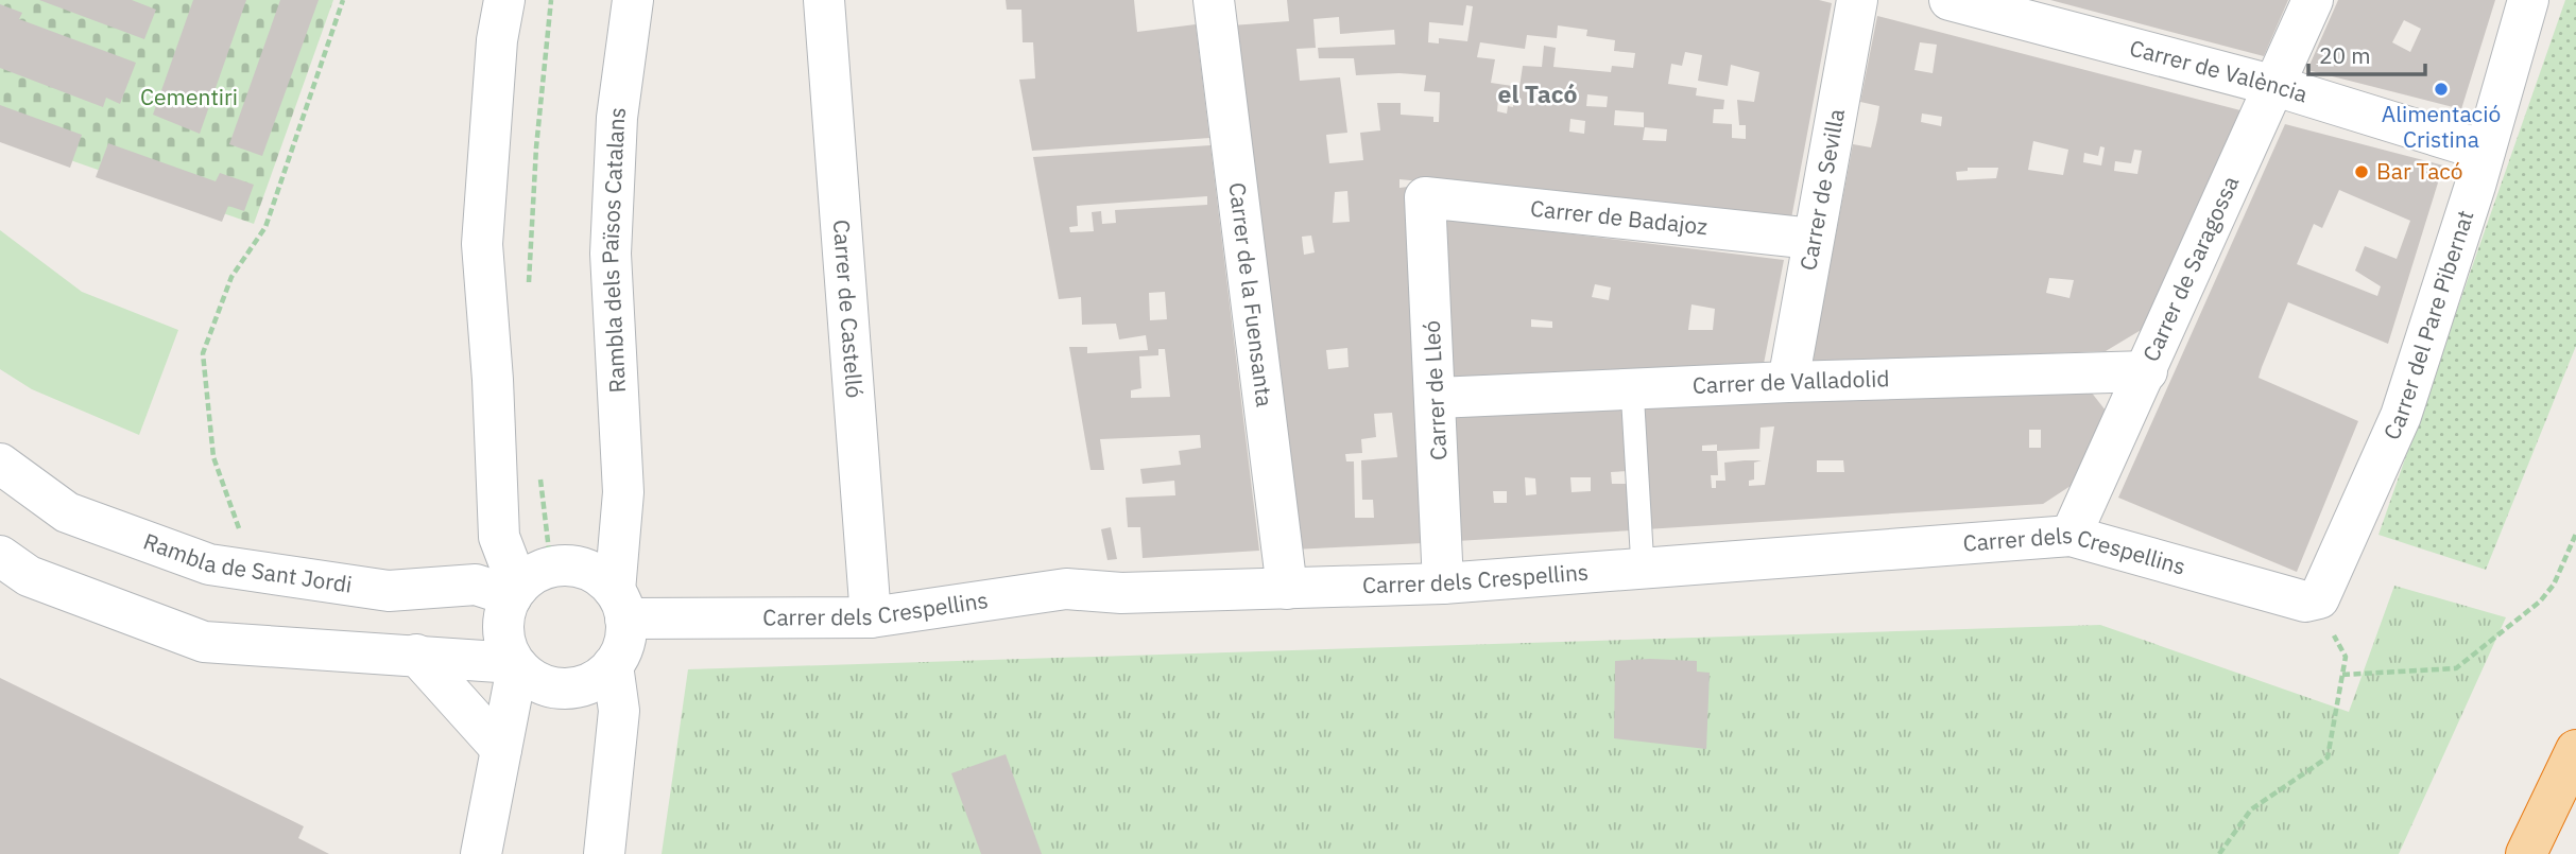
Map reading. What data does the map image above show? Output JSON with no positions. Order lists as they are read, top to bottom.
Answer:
{
  "streets": {
    "street": [
      "Carrer de València",
      "Carrer de Sevilla",
      "Carrer de Badajoz",
      "Rambla dels Països Catalans",
      "Carrer de Saragossa",
      "Carrer de la Fuensanta",
      "Carrer de Castelló",
      "Carrer del Pare Pibernat",
      "Carrer de Valladolid",
      "Carrer de Lleó",
      "Carrer dels Crespellins",
      "Rambla de Sant Jordi"
    ]
  },
  "crossings": [
    ["Carrer de València", "Carrer de Saragossa"],
    ["Carrer de València", "Carrer del Pare Pibernat"],
    ["Carrer de Sevilla", "Carrer de Badajoz"],
    ["Carrer de Sevilla", "Carrer de Valladolid"],
    ["Carrer de Badajoz", "Carrer de Lleó"],
    ["Rambla dels Països Catalans", "Carrer dels Crespellins"],
    ["Rambla dels Països Catalans", "Rambla de Sant Jordi"],
    ["Carrer de Saragossa", "Carrer de Valladolid"],
    ["Carrer de Saragossa", "Carrer dels Crespellins"],
    ["Carrer de la Fuensanta", "Carrer dels Crespellins"],
    ["Carrer de Castelló", "Carrer dels Crespellins"],
    ["Carrer del Pare Pibernat", "Carrer dels Crespellins"],
    ["Carrer de Valladolid", "Carrer de Lleó"],
    ["Carrer de Lleó", "Carrer dels Crespellins"],
    ["Carrer dels Crespellins", "Rambla de Sant Jordi"]
  ],
  "districts": ["el Tacó"],
  "parks": ["Cementiri"],
  "places": ["Alimentació Cristina", "Bar Tacó"],
  "scale_bar": "20 m"
}
